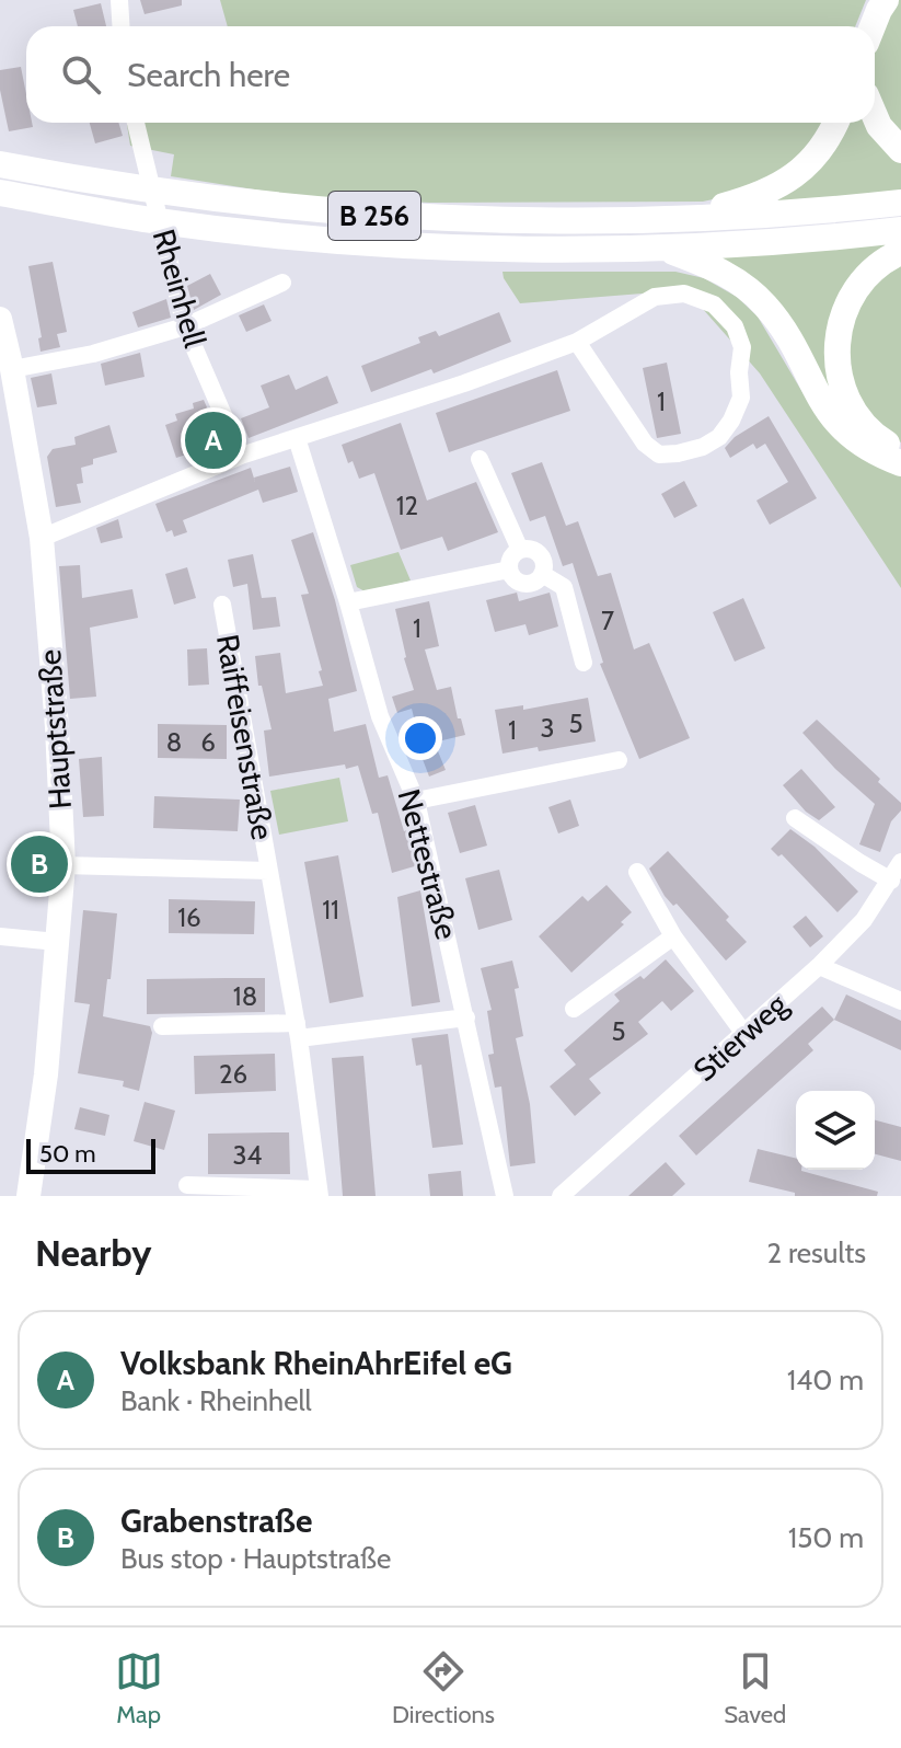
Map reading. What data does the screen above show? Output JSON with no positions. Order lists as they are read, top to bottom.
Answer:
{
  "streets": {
    "highway": ["B 256"],
    "main road": ["Hauptstraße"],
    "street": [
      "Rheinhell",
      "Raiffeisenstraße",
      "Nettestraße",
      "Stierweg"
    ]
  },
  "crossings": [
    ["Hauptstraße", "Raiffeisenstraße"]
  ],
  "house_numbers": [
    "1",
    "12",
    "7",
    "1",
    "5",
    "3",
    "1",
    "8",
    "6",
    "11",
    "16",
    "18",
    "5",
    "26",
    "34"
  ],
  "scale_bar": "50 m",
  "page": {
    "search": "Search here",
    "pins": ["A", "B"],
    "scale": "50 m",
    "heading": ["Nearby", "2 results"],
    "list": [
      {
        "mark": "A",
        "name": "Volksbank RheinAhrEifel eG",
        "note": "Bank · Rheinhell",
        "value": "140 m"
      },
      {
        "mark": "B",
        "name": "Grabenstraße",
        "note": "Bus stop · Hauptstraße",
        "value": "150 m"
      }
    ],
    "nav": ["Map", "Directions", "Saved"]
  }
}
